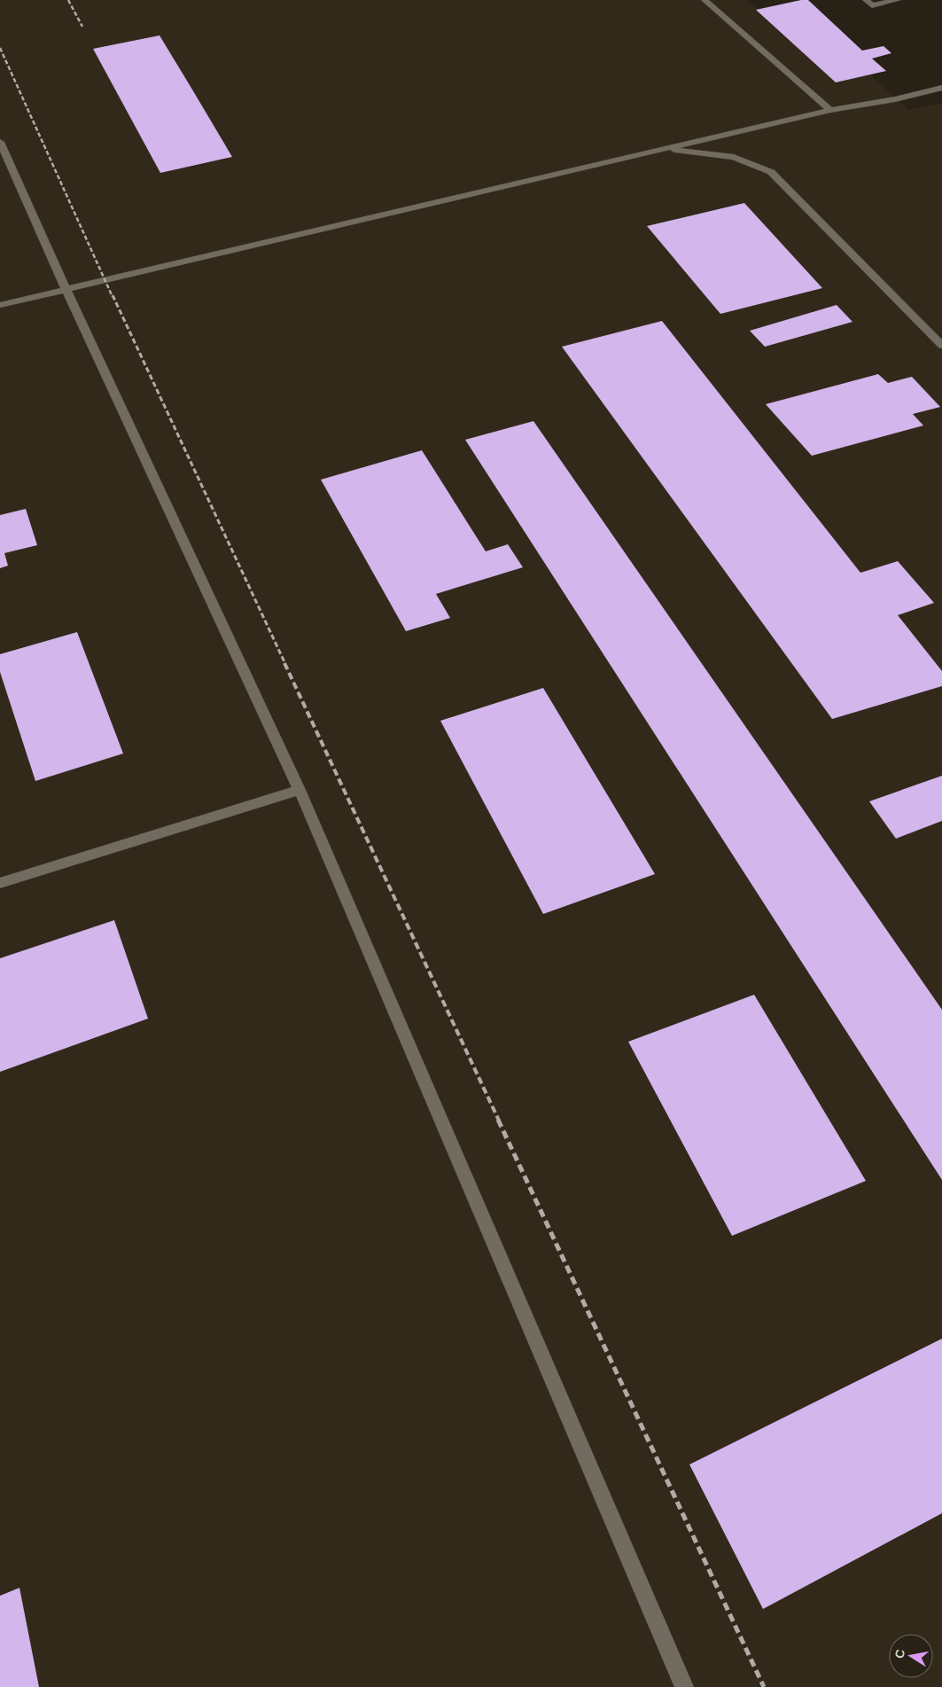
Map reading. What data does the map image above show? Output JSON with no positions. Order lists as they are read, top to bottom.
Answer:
{
  "north": "left"
}
